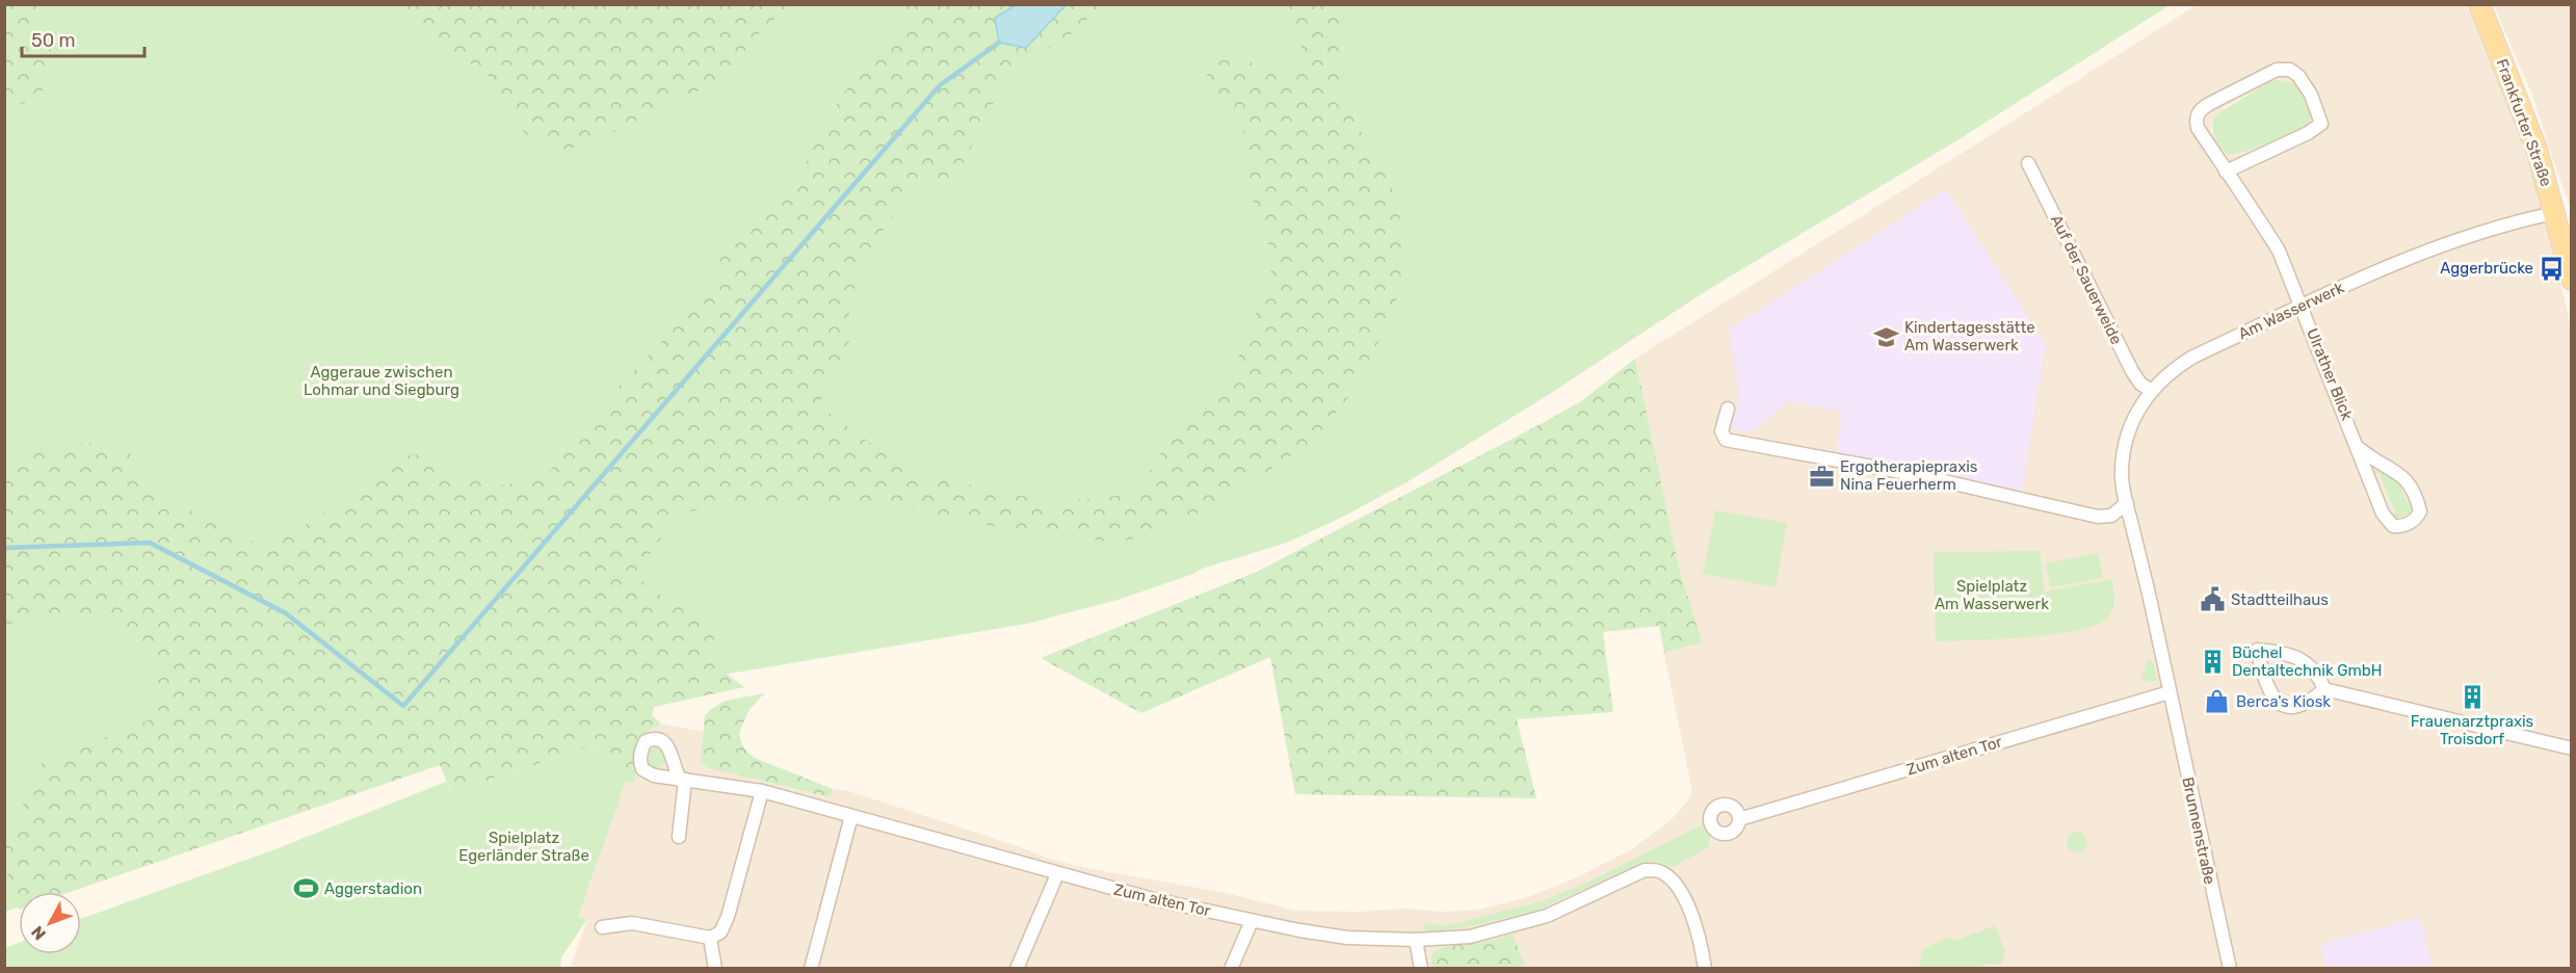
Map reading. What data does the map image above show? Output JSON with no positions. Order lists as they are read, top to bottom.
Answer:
{
  "streets": {
    "main road": ["Frankfurter Straße"],
    "street": [
      "Auf der Sauerweide",
      "Am Wasserwerk",
      "Ulrather Blick",
      "Zum alten Tor",
      "Brunnenstraße"
    ]
  },
  "crossings": [
    ["Frankfurter Straße", "Am Wasserwerk"],
    ["Auf der Sauerweide", "Am Wasserwerk"],
    ["Am Wasserwerk", "Ulrather Blick"],
    ["Am Wasserwerk", "Zum alten Tor"],
    ["Am Wasserwerk", "Brunnenstraße"],
    ["Zum alten Tor", "Brunnenstraße"]
  ],
  "parks": ["Aggeraue zwischen Lohmar und Siegburg", "Spielplatz Am Wasserwerk", "Spielplatz Egerländer Straße"],
  "places": {
    "bus stop": ["Aggerbrücke"],
    "school or university": ["Kindertagesstätte Am Wasserwerk"],
    "office": ["Ergotherapiepraxis Nina Feuerherm"],
    "public building": ["Stadtteilhaus"],
    "building": ["Büchel Dentaltechnik GmbH", "Frauenarztpraxis Troisdorf"],
    "shop": ["Berca's Kiosk"],
    "sports": ["Aggerstadion"]
  },
  "scale_bar": "50 m",
  "north": "bottom left"
}
